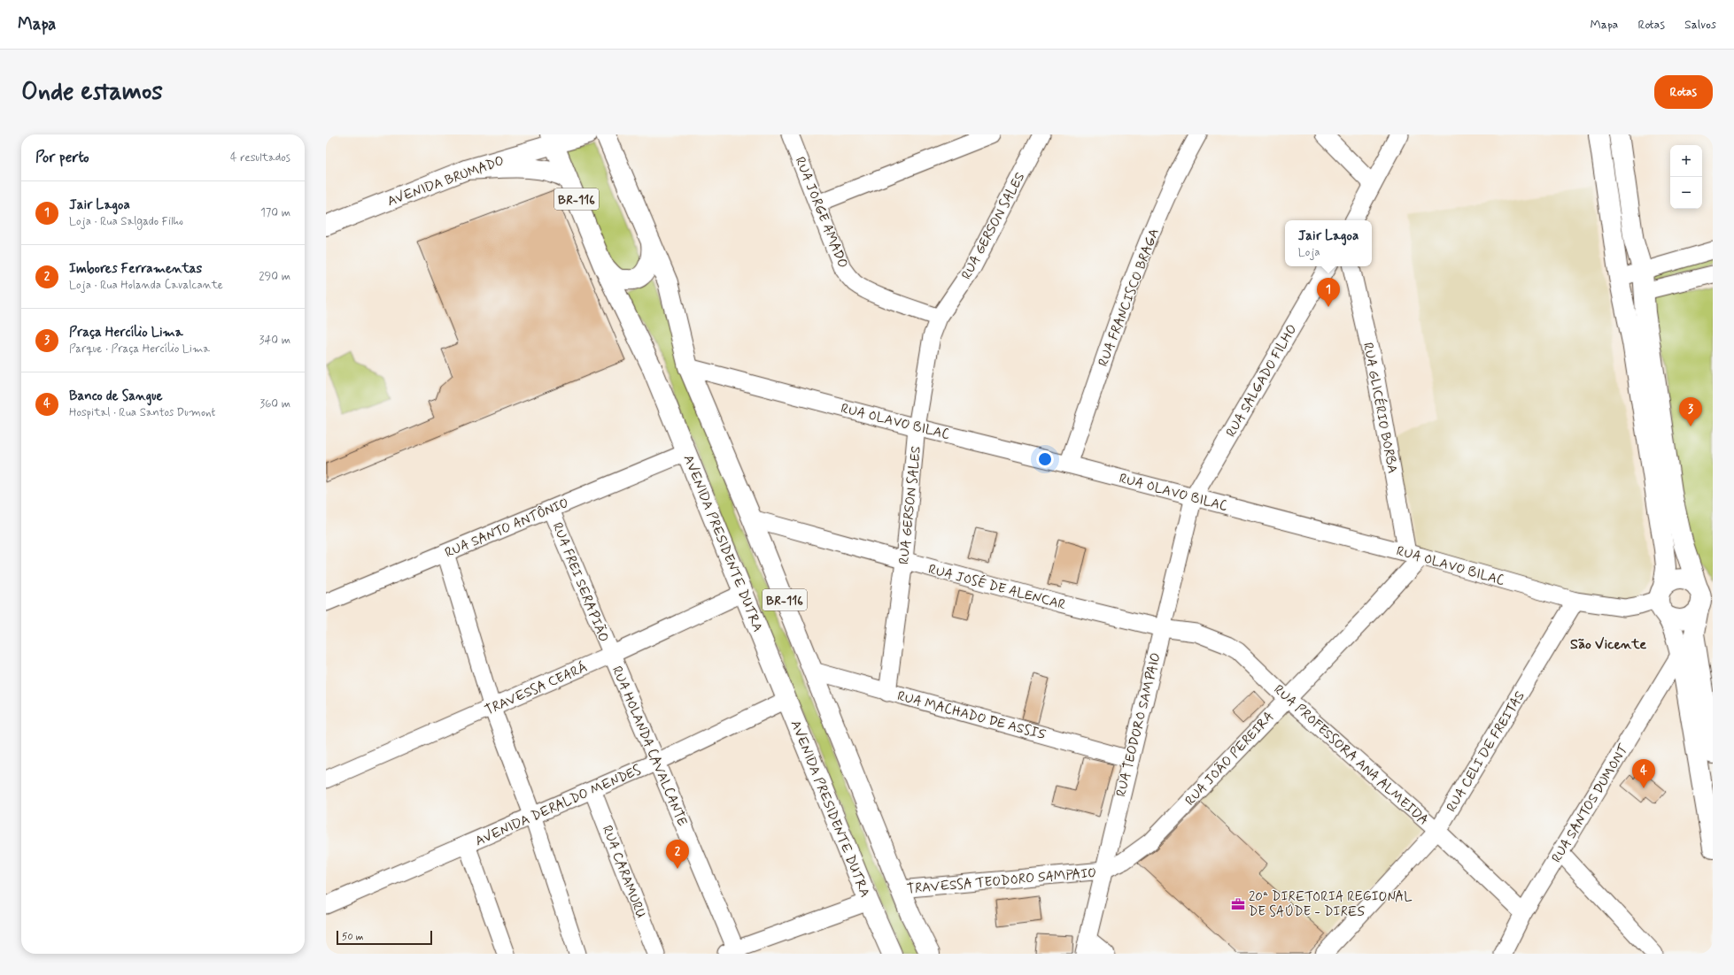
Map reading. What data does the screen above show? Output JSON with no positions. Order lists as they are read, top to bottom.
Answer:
{
  "streets": {
    "main road": ["AVENIDA BRUMADO", "BR-116", "AVENIDA PRESIDENTE DUTRA"],
    "street": [
      "RUA JORGE AMADO",
      "RUA GERSON SALES",
      "RUA FRANCISCO BRAGA",
      "RUA SALGADO FILHO",
      "RUA GLICÉRIO BORBA",
      "RUA OLAVO BILAC",
      "RUA SANTO ANTÔNIO",
      "RUA FREI SERAPIÃO",
      "RUA JOSÉ DE ALENCAR",
      "TRAVESSA CEARÁ",
      "RUA MACHADO DE ASSIS",
      "RUA TEODORO SAMPAIO",
      "RUA HOLANDA CAVALCANTE",
      "RUA CELI DE FREITAS",
      "RUA PROFESSORA ANA ALMEIDA",
      "RUA JOÃO PEREIRA",
      "RUA SANTOS DUMONT",
      "AVENIDA DERALDO MENDES",
      "RUA CARAMURU",
      "TRAVESSA TEODORO SAMPAIO"
    ]
  },
  "crossings": [
    ["AVENIDA BRUMADO", "AVENIDA PRESIDENTE DUTRA"],
    ["BR-116", "RUA OLAVO BILAC"],
    ["BR-116", "RUA JOSÉ DE ALENCAR"],
    ["BR-116", "RUA MACHADO DE ASSIS"],
    ["BR-116", "TRAVESSA TEODORO SAMPAIO"],
    ["RUA JORGE AMADO", "RUA GERSON SALES"],
    ["RUA GERSON SALES", "RUA OLAVO BILAC"],
    ["RUA GERSON SALES", "RUA JOSÉ DE ALENCAR"],
    ["RUA GERSON SALES", "RUA MACHADO DE ASSIS"],
    ["RUA FRANCISCO BRAGA", "RUA OLAVO BILAC"],
    ["RUA SALGADO FILHO", "RUA OLAVO BILAC"],
    ["RUA SALGADO FILHO", "RUA TEODORO SAMPAIO"],
    ["RUA GLICÉRIO BORBA", "RUA OLAVO BILAC"],
    ["RUA GLICÉRIO BORBA", "RUA JOÃO PEREIRA"],
    ["RUA OLAVO BILAC", "RUA TEODORO SAMPAIO"],
    ["RUA OLAVO BILAC", "RUA CELI DE FREITAS"],
    ["RUA OLAVO BILAC", "RUA JOÃO PEREIRA"],
    ["RUA SANTO ANTÔNIO", "AVENIDA PRESIDENTE DUTRA"],
    ["RUA SANTO ANTÔNIO", "RUA FREI SERAPIÃO"],
    ["AVENIDA PRESIDENTE DUTRA", "TRAVESSA CEARÁ"],
    ["AVENIDA PRESIDENTE DUTRA", "AVENIDA DERALDO MENDES"],
    ["RUA FREI SERAPIÃO", "TRAVESSA CEARÁ"],
    ["RUA FREI SERAPIÃO", "RUA HOLANDA CAVALCANTE"],
    ["RUA JOSÉ DE ALENCAR", "RUA TEODORO SAMPAIO"],
    ["RUA JOSÉ DE ALENCAR", "RUA PROFESSORA ANA ALMEIDA"],
    ["TRAVESSA CEARÁ", "RUA HOLANDA CAVALCANTE"],
    ["RUA MACHADO DE ASSIS", "RUA TEODORO SAMPAIO"],
    ["RUA TEODORO SAMPAIO", "RUA PROFESSORA ANA ALMEIDA"],
    ["RUA TEODORO SAMPAIO", "RUA JOÃO PEREIRA"],
    ["RUA TEODORO SAMPAIO", "TRAVESSA TEODORO SAMPAIO"],
    ["RUA HOLANDA CAVALCANTE", "AVENIDA DERALDO MENDES"],
    ["RUA CELI DE FREITAS", "RUA PROFESSORA ANA ALMEIDA"],
    ["RUA PROFESSORA ANA ALMEIDA", "RUA JOÃO PEREIRA"],
    ["RUA PROFESSORA ANA ALMEIDA", "RUA SANTOS DUMONT"],
    ["RUA JOÃO PEREIRA", "TRAVESSA TEODORO SAMPAIO"],
    ["AVENIDA DERALDO MENDES", "RUA CARAMURU"]
  ],
  "districts": ["São Vicente"],
  "places": {
    "office": ["20ª DIRETORIA REGIONAL DE SAÚDE - DIRES"]
  },
  "scale_bar": "50 m",
  "page": {
    "header": "Mapa",
    "nav": ["Mapa", "Rotas", "Salvos"],
    "buttons": "Rotas",
    "title": "Onde estamos",
    "heading": ["Por perto", "4 resultados"],
    "map_buttons": ["+", "−"],
    "list": [
      {
        "mark": "1",
        "name": "Jair Lagoa",
        "note": "Loja · Rua Salgado Filho",
        "value": "170 m"
      },
      {
        "mark": "2",
        "name": "Imbores Ferramentas",
        "note": "Loja · Rua Holanda Cavalcante",
        "value": "290 m"
      },
      {
        "mark": "3",
        "name": "Praça Hercílio Lima",
        "note": "Parque · Praça Hercílio Lima",
        "value": "340 m"
      },
      {
        "mark": "4",
        "name": "Banco de Sangue",
        "note": "Hospital · Rua Santos Dumont",
        "value": "360 m"
      }
    ],
    "popup": ["Jair Lagoa", "Loja"],
    "pins": [
      "1",
      "3",
      "4",
      "2"
    ],
    "scale": "50 m"
  }
}
